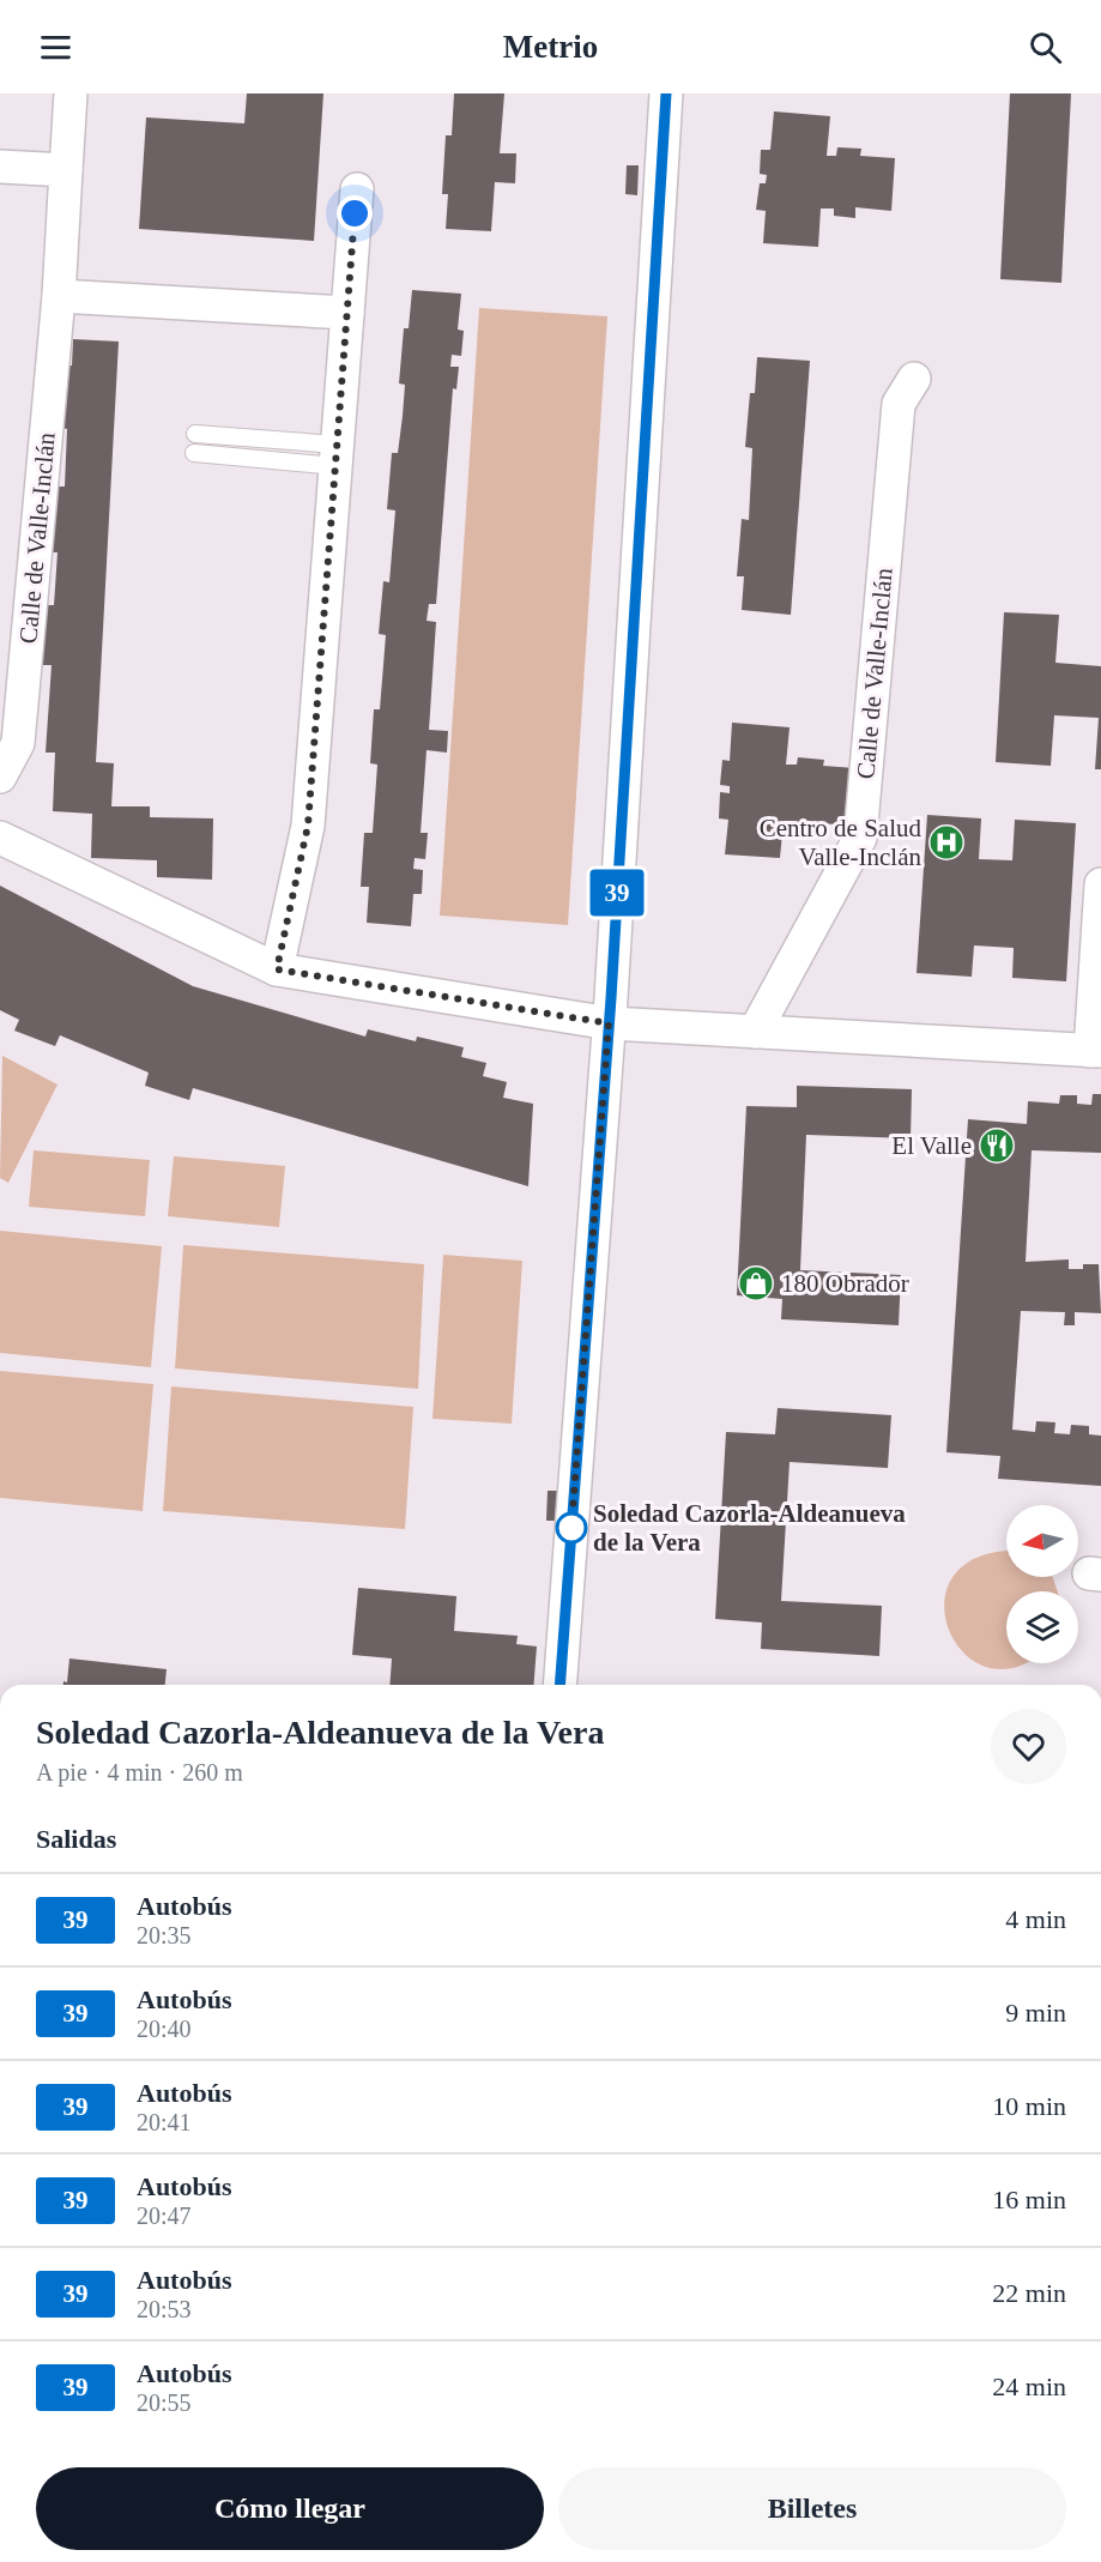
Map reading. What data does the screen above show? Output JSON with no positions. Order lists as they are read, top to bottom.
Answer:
{
  "streets": {
    "street": ["Calle de Valle-Inclán"]
  },
  "places": {
    "hospital": ["Centro de Salud Valle-Inclán"],
    "restaurant": ["El Valle"],
    "shop": ["180 Obrador"],
    "other": ["Soledad Cazorla-Aldeanueva de la Vera"]
  },
  "lines": ["bus line 39"],
  "north": "left",
  "page": {
    "header": "Metrio",
    "on_map": "39",
    "heading": [
      ["Soledad Cazorla-Aldeanueva de la Vera", "A pie · 4 min · 260 m"],
      "Salidas"
    ],
    "list": [
      {
        "mark": "39",
        "name": "Autobús",
        "note": "20:35",
        "value": "4 min"
      },
      {
        "mark": "39",
        "name": "Autobús",
        "note": "20:40",
        "value": "9 min"
      },
      {
        "mark": "39",
        "name": "Autobús",
        "note": "20:41",
        "value": "10 min"
      },
      {
        "mark": "39",
        "name": "Autobús",
        "note": "20:47",
        "value": "16 min"
      },
      {
        "mark": "39",
        "name": "Autobús",
        "note": "20:53",
        "value": "22 min"
      },
      {
        "mark": "39",
        "name": "Autobús",
        "note": "20:55",
        "value": "24 min"
      }
    ],
    "buttons": ["Cómo llegar", "Billetes"]
  }
}
